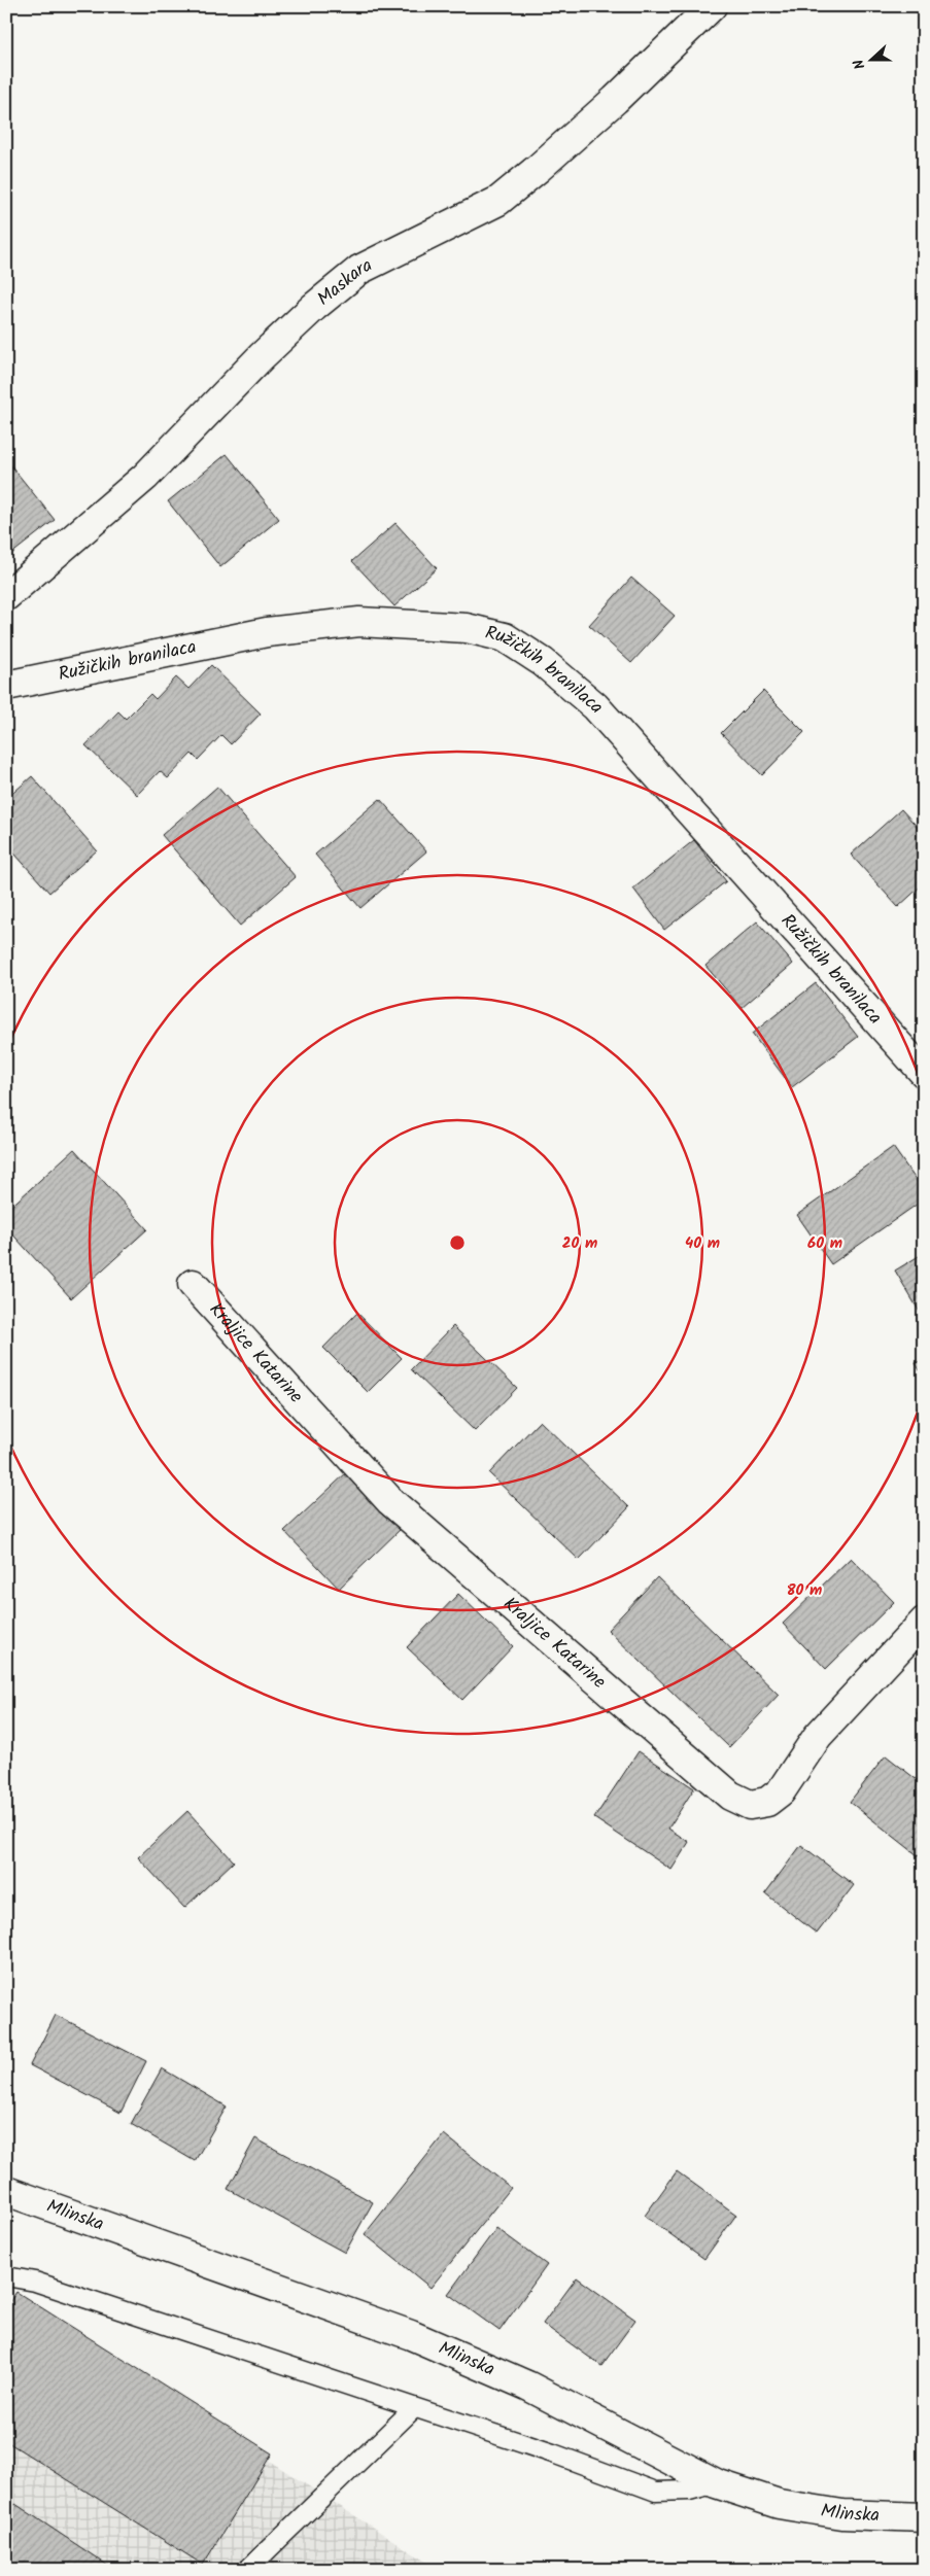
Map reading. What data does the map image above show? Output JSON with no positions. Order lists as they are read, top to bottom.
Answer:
{
  "streets": {
    "street": [
      "Maskara",
      "Ružičkih branilaca",
      "Kraljice Katarine",
      "Mlinska"
    ]
  },
  "north": "left",
  "rings": [
    "20 m",
    "40 m",
    "60 m",
    "80 m"
  ]
}
